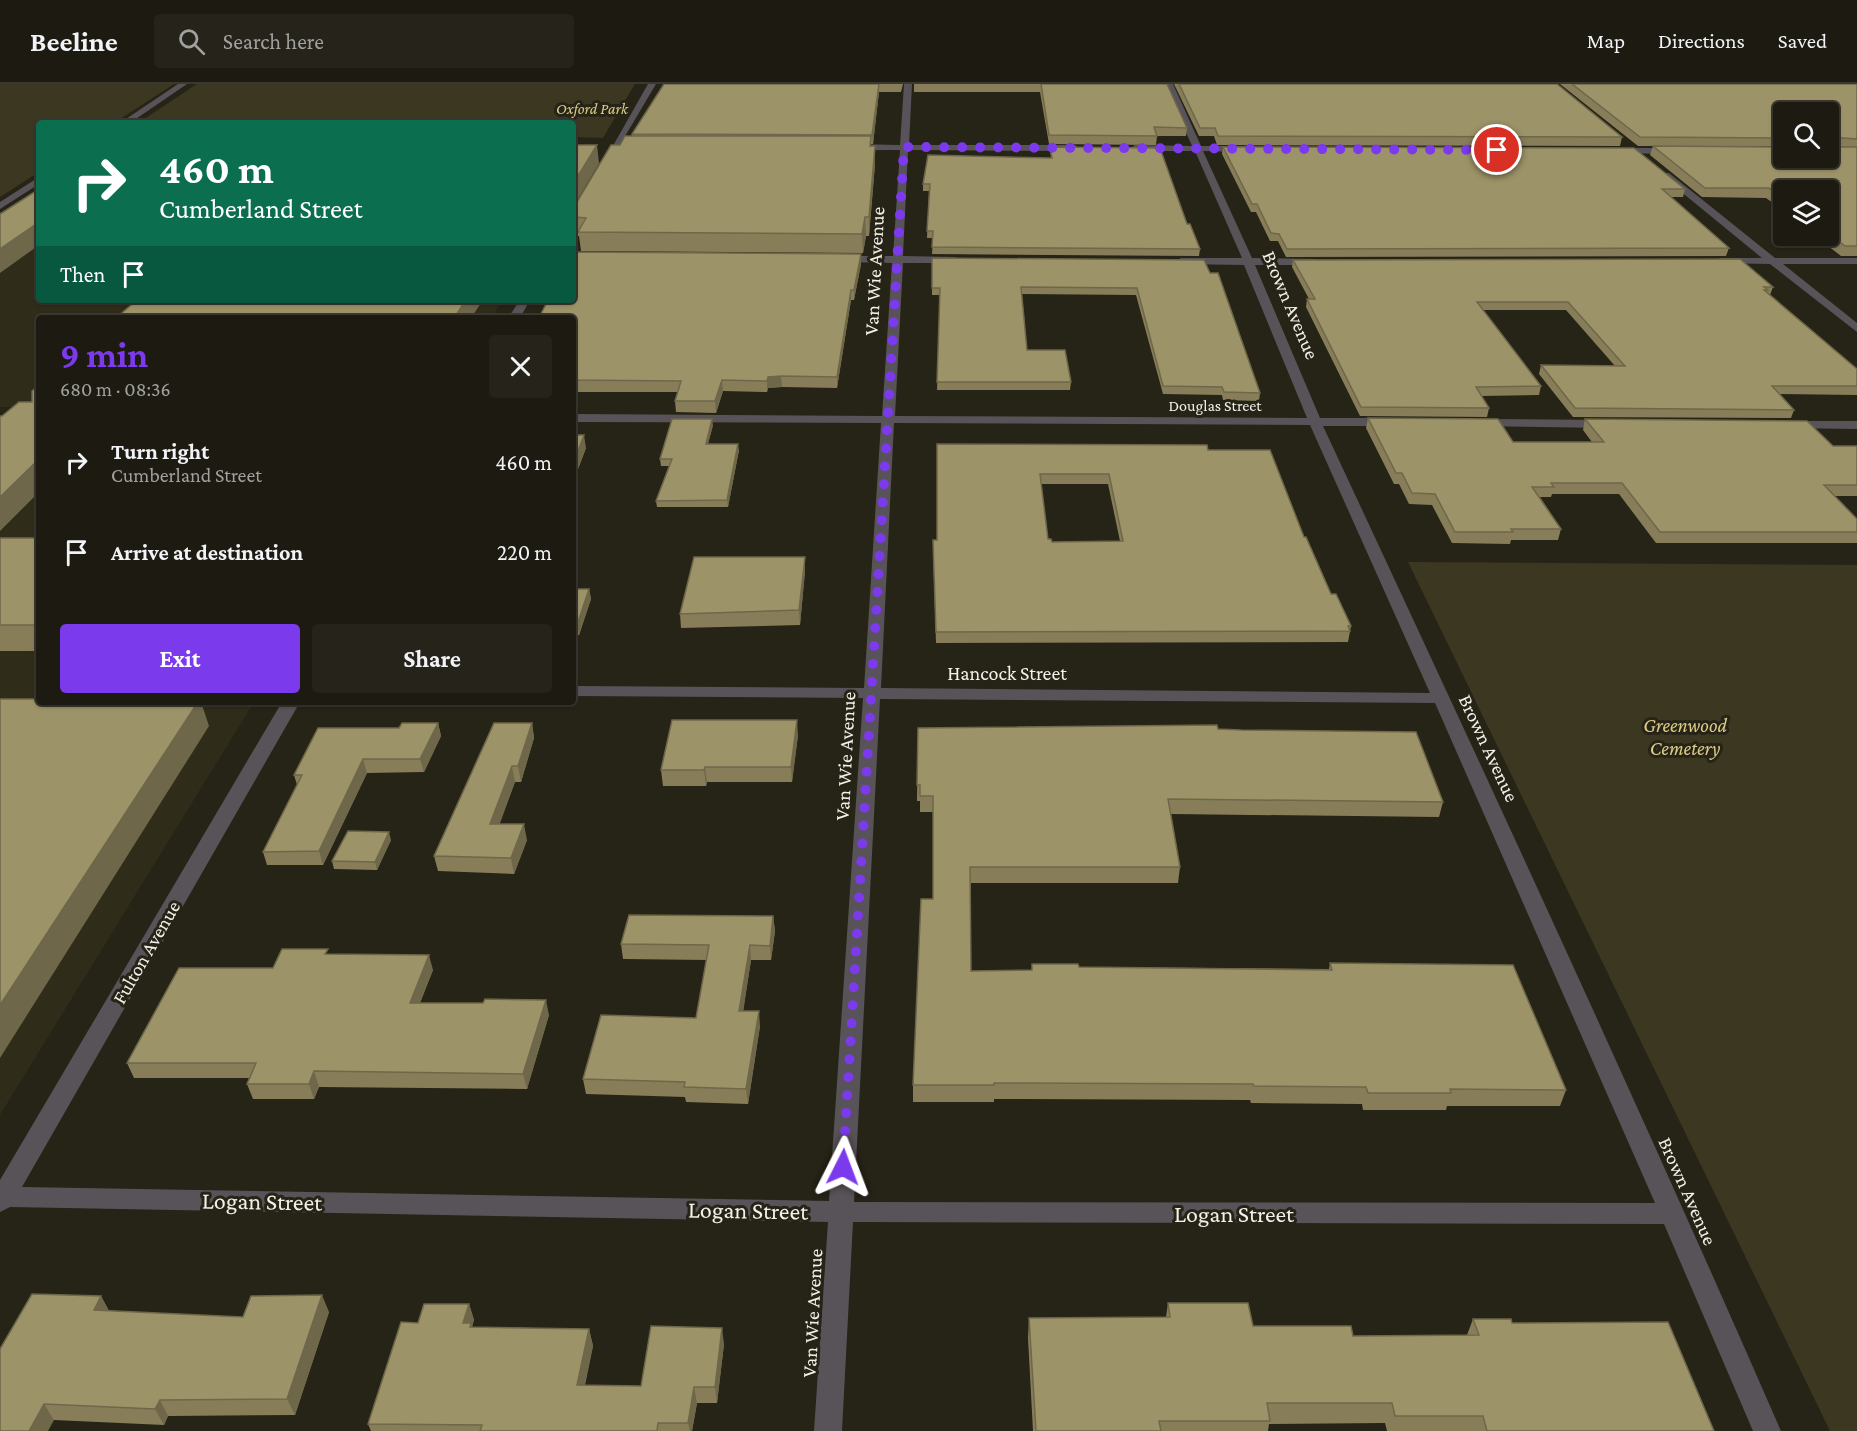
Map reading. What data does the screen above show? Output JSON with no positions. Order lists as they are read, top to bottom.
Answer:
{
  "streets": {
    "street": [
      "Van Wie Avenue",
      "Brown Avenue",
      "Douglas Street",
      "Hancock Street",
      "Fulton Avenue",
      "Logan Street"
    ]
  },
  "crossings": [
    ["Van Wie Avenue", "Douglas Street"],
    ["Van Wie Avenue", "Hancock Street"],
    ["Van Wie Avenue", "Logan Street"],
    ["Brown Avenue", "Douglas Street"],
    ["Brown Avenue", "Hancock Street"],
    ["Brown Avenue", "Logan Street"],
    ["Fulton Avenue", "Logan Street"]
  ],
  "parks": ["Oxford Park", "Greenwood Cemetery"],
  "page": {
    "header": "Beeline",
    "search": "Search here",
    "nav": ["Map", "Directions", "Saved"],
    "turn": ["460 m", "Cumberland Street"],
    "then": "Then",
    "heading": ["9 min", "680 m · 08:36"],
    "list": [
      {
        "name": "Turn right",
        "note": "Cumberland Street",
        "value": "460 m"
      },
      {
        "name": "Arrive at destination",
        "value": "220 m"
      }
    ],
    "buttons": ["Exit", "Share"]
  }
}
